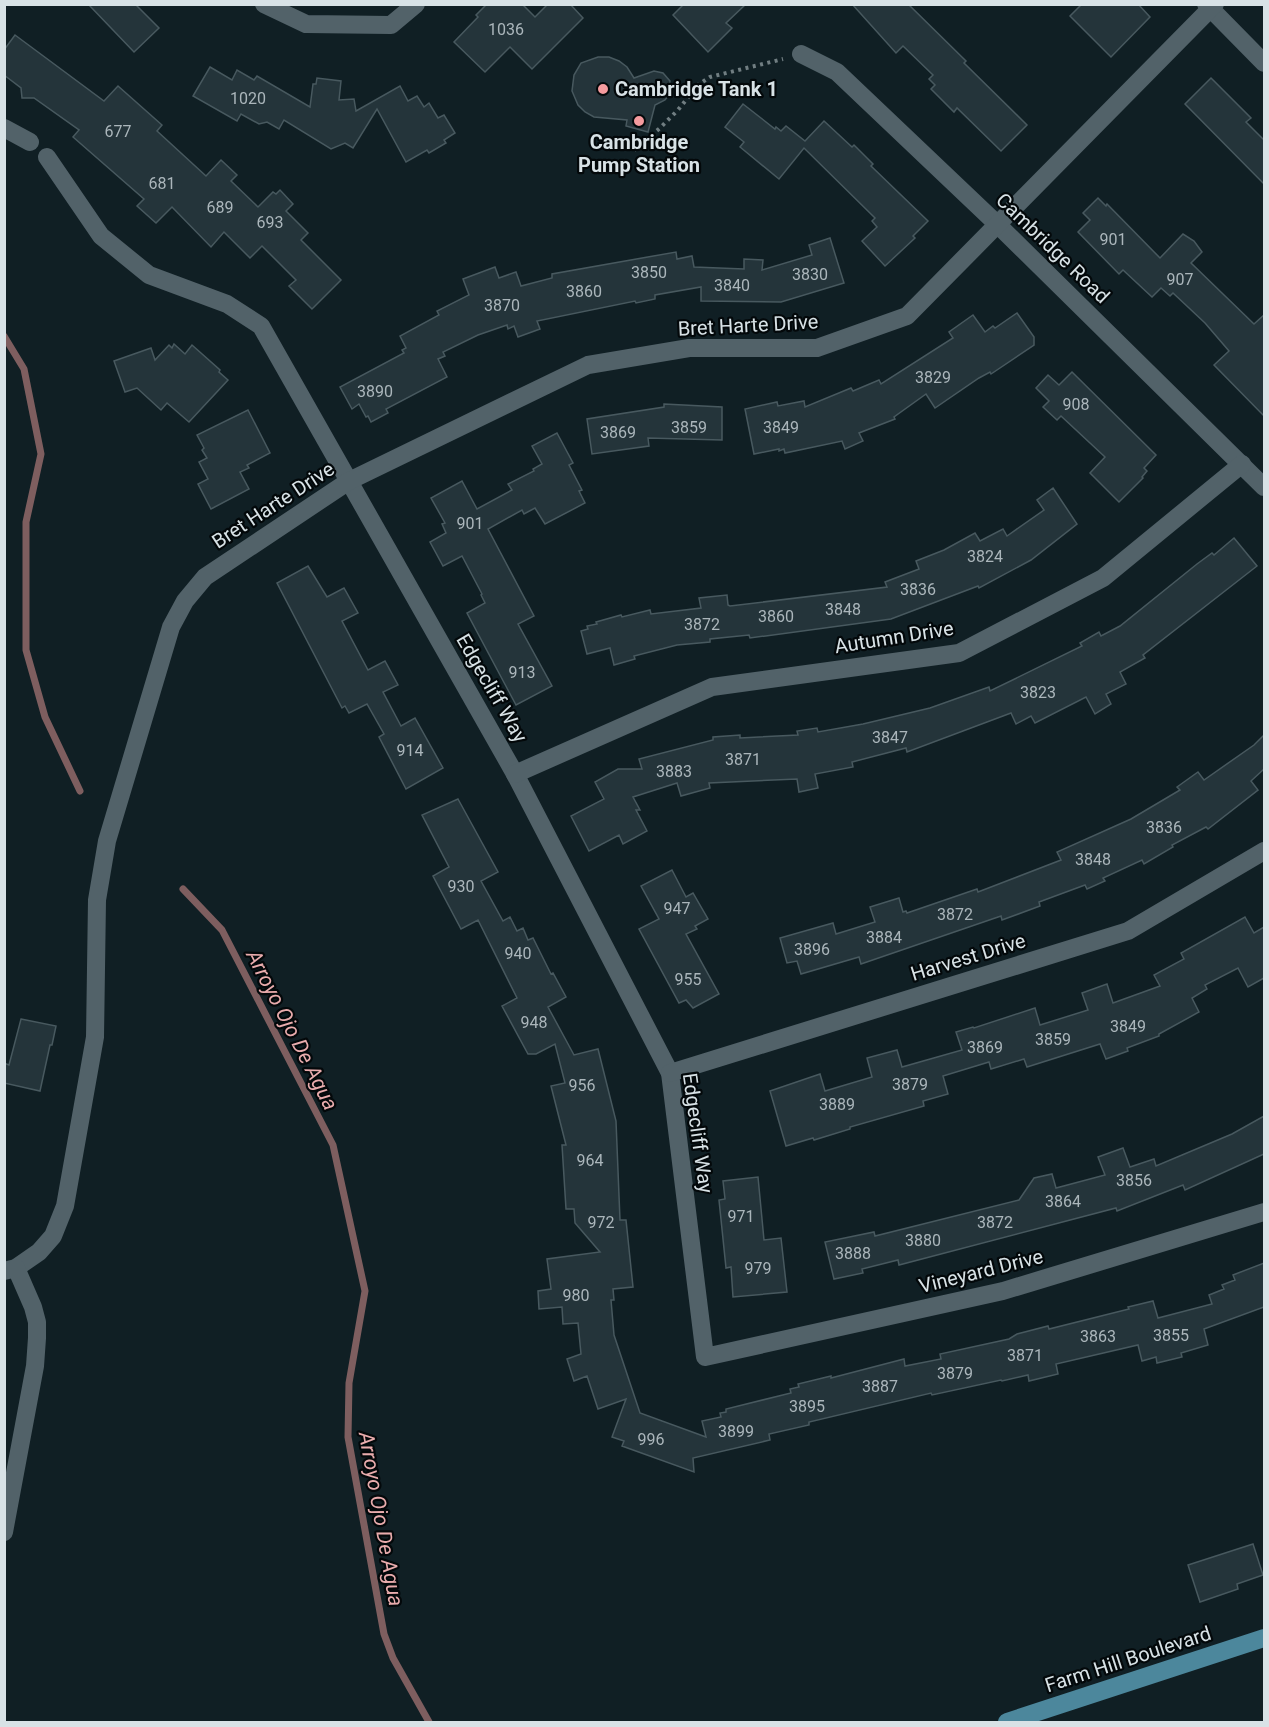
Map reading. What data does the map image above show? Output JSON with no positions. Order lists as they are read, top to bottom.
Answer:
{
  "streets": {
    "main road": ["Farm Hill Boulevard"],
    "street": [
      "Cambridge Road",
      "Bret Harte Drive",
      "Autumn Drive",
      "Edgecliff Way",
      "Harvest Drive",
      "Vineyard Drive"
    ]
  },
  "crossings": [
    ["Cambridge Road", "Bret Harte Drive"],
    ["Cambridge Road", "Autumn Drive"],
    ["Bret Harte Drive", "Edgecliff Way"],
    ["Autumn Drive", "Edgecliff Way"],
    ["Edgecliff Way", "Harvest Drive"],
    ["Edgecliff Way", "Vineyard Drive"]
  ],
  "water": ["Arroyo Ojo De Agua"],
  "places": ["Cambridge Tank 1", "Cambridge Pump Station"],
  "house_numbers": [
    "1036",
    "1020",
    "677",
    "681",
    "689",
    "693",
    "901",
    "3850",
    "3830",
    "907",
    "3840",
    "3860",
    "3870",
    "3829",
    "3890",
    "908",
    "3859",
    "3849",
    "3869",
    "901",
    "3824",
    "3836",
    "3848",
    "3860",
    "3872",
    "913",
    "3823",
    "3847",
    "914",
    "3871",
    "3883",
    "3836",
    "3848",
    "930",
    "947",
    "3872",
    "3884",
    "3896",
    "940",
    "955",
    "948",
    "3849",
    "3859",
    "3869",
    "3879",
    "956",
    "3889",
    "964",
    "3856",
    "3864",
    "971",
    "972",
    "3872",
    "3880",
    "3888",
    "979",
    "980",
    "3855",
    "3863",
    "3871",
    "3879",
    "3887",
    "3895",
    "3899",
    "996"
  ]
}
